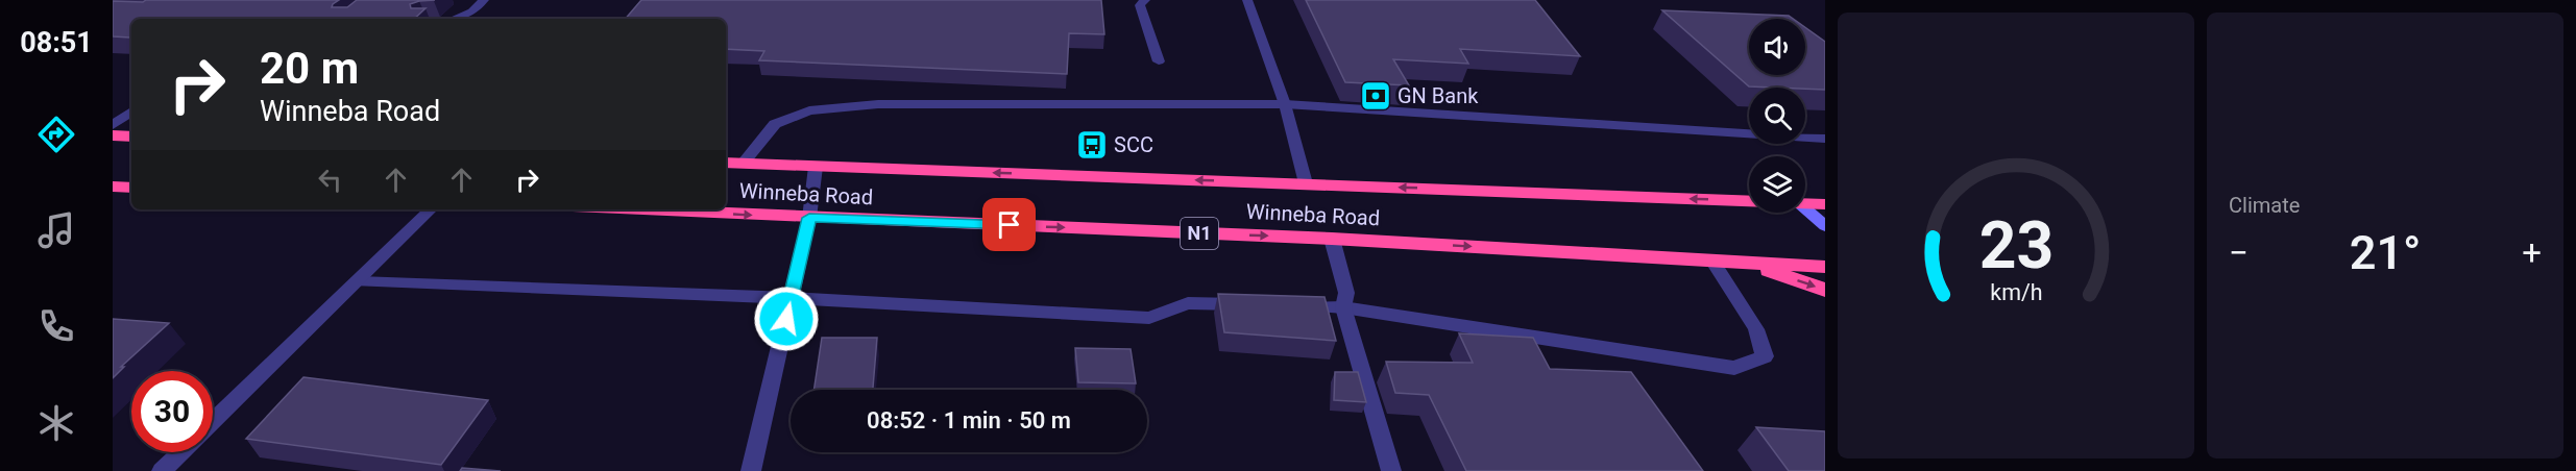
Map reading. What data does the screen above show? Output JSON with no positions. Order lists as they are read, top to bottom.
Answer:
{
  "streets": {
    "highway": ["Winneba Road", "N1"]
  },
  "places": {
    "bank": ["GN Bank"],
    "bus stop": ["SCC"]
  },
  "page": {
    "tabs": "08:51",
    "tile": "Climate",
    "turn": ["20 m", "Winneba Road"],
    "heat": ["−", "21°", "+"],
    "limit": "30",
    "trip": "08:52 · 1 min · 50 m",
    "gauge": ["23", "km/h"]
  }
}
